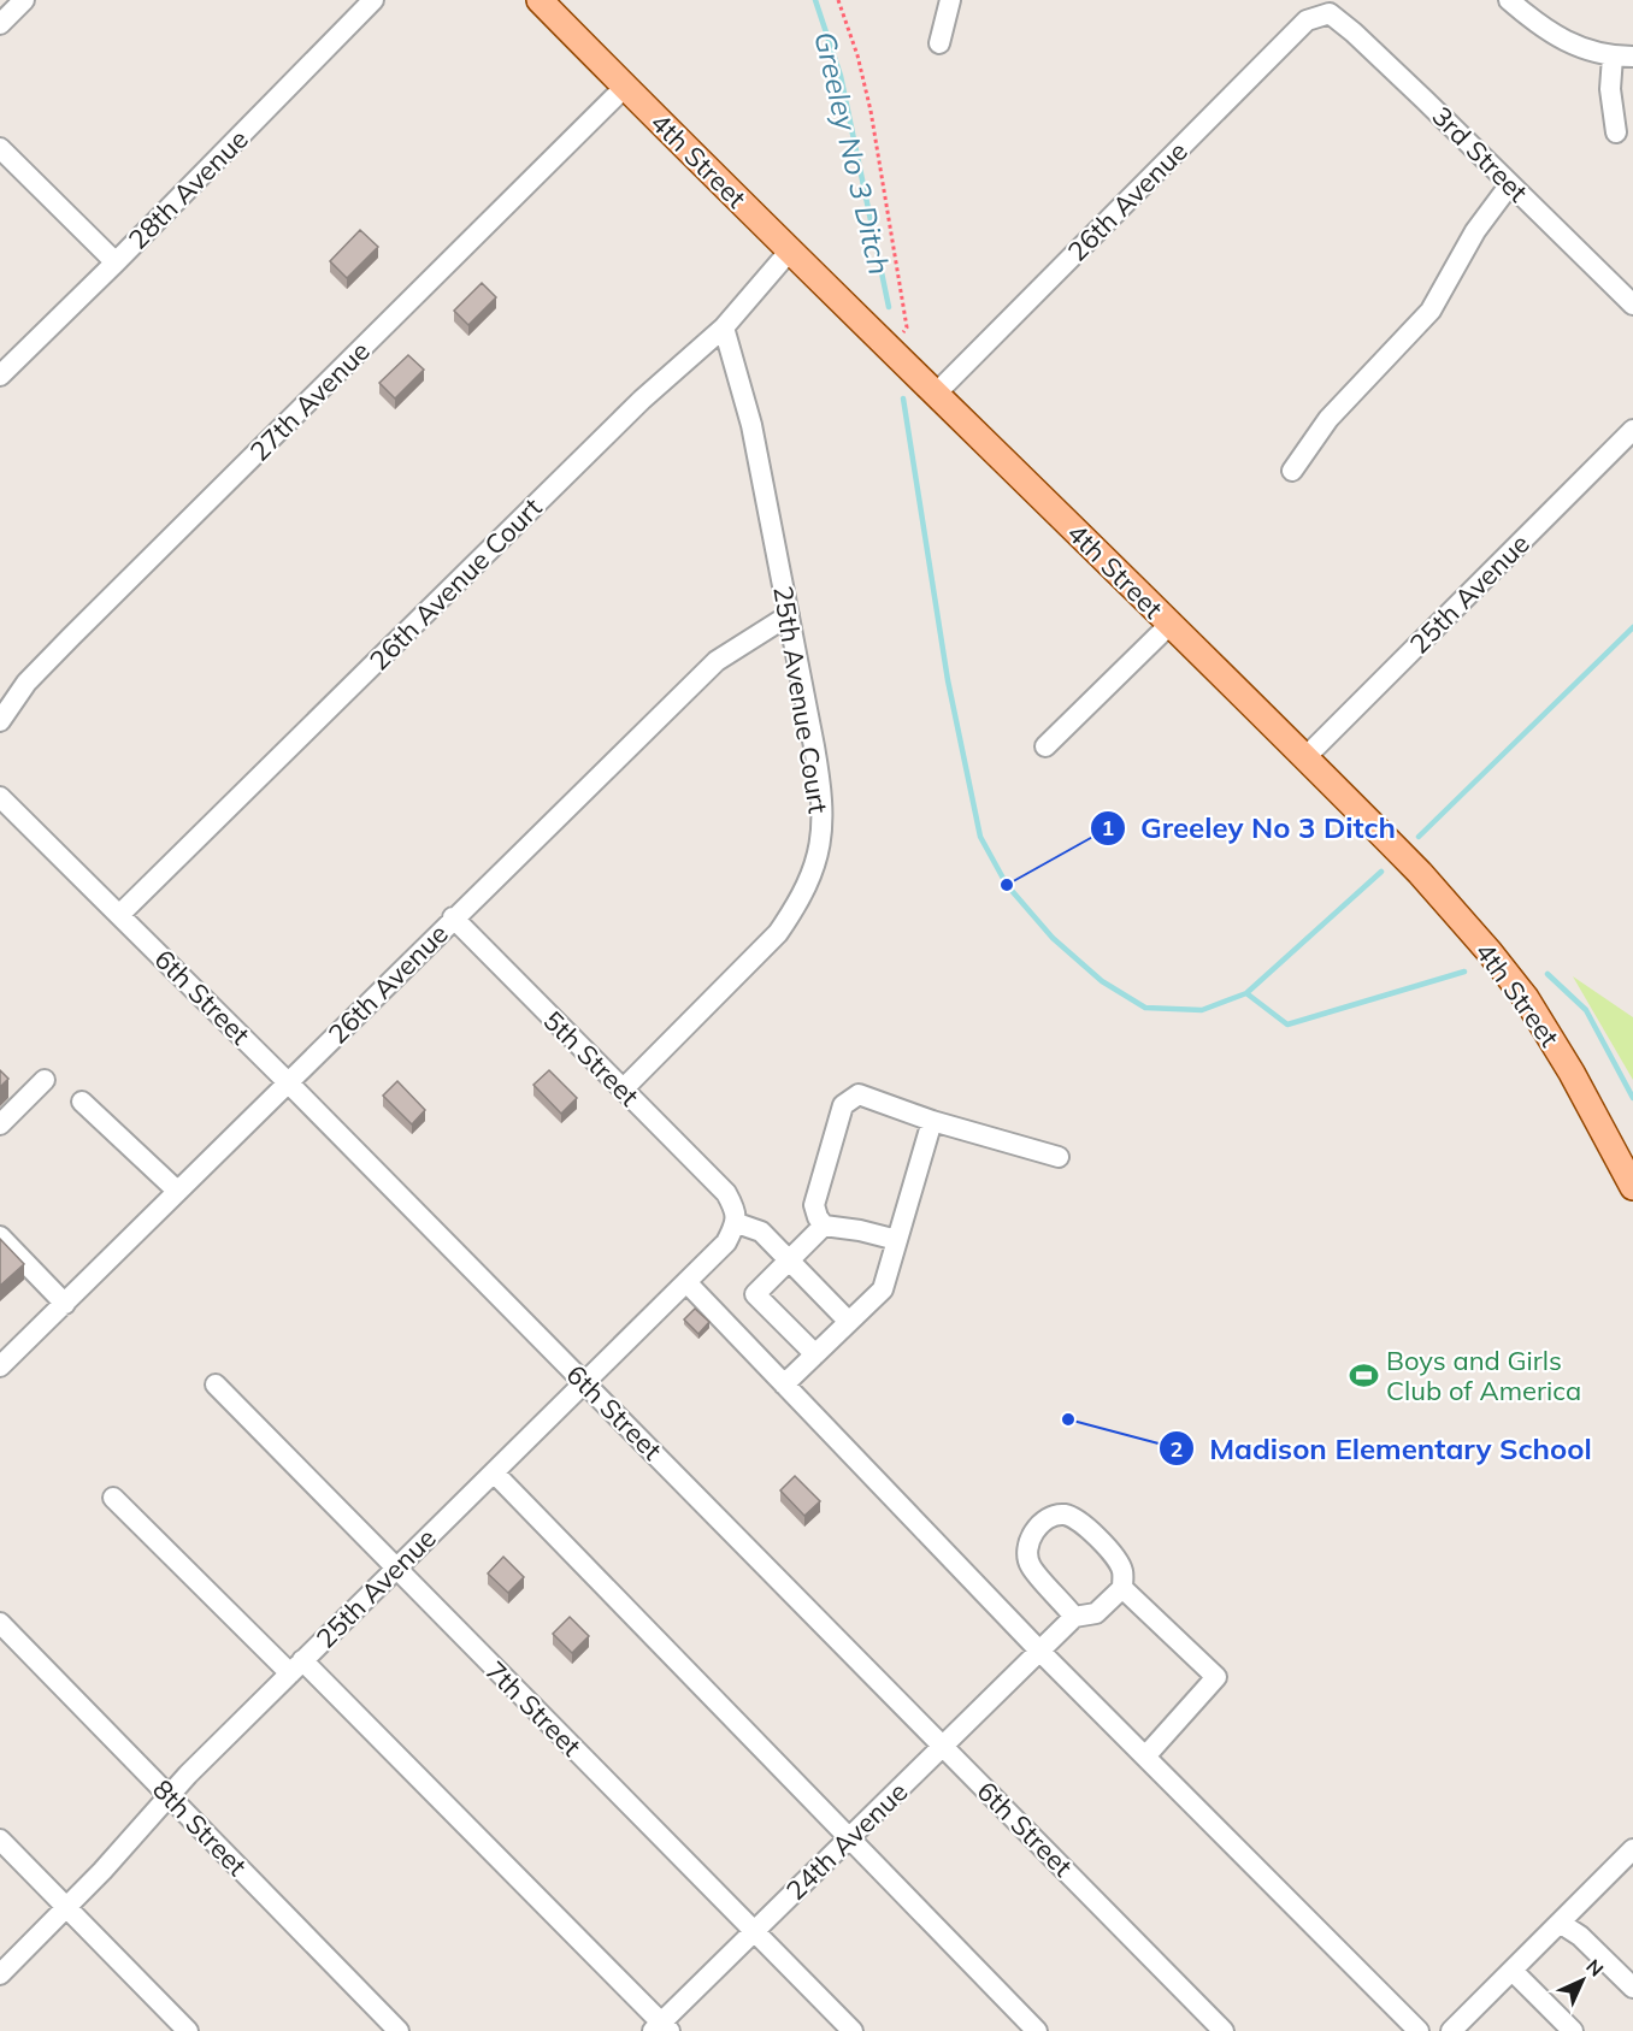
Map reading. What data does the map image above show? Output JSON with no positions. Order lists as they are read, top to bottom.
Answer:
{
  "streets": {
    "main road": ["4th Street"],
    "street": [
      "3rd Street",
      "28th Avenue",
      "26th Avenue",
      "27th Avenue",
      "26th Avenue Court",
      "25th Avenue",
      "25th Avenue Court",
      "6th Street",
      "5th Street",
      "7th Street",
      "8th Street",
      "24th Avenue"
    ]
  },
  "crossings": [
    ["3rd Street", "26th Avenue"],
    ["4th Street", "26th Avenue"],
    ["4th Street", "27th Avenue"],
    ["4th Street", "26th Avenue Court"],
    ["4th Street", "25th Avenue"],
    ["26th Avenue", "25th Avenue Court"],
    ["26th Avenue", "6th Street"],
    ["26th Avenue", "5th Street"],
    ["26th Avenue Court", "25th Avenue Court"],
    ["26th Avenue Court", "6th Street"],
    ["25th Avenue", "6th Street"],
    ["25th Avenue", "5th Street"],
    ["25th Avenue", "7th Street"],
    ["25th Avenue", "8th Street"],
    ["25th Avenue Court", "5th Street"],
    ["6th Street", "24th Avenue"],
    ["7th Street", "24th Avenue"]
  ],
  "water": ["Greeley No 3 Ditch"],
  "places": {
    "other": ["Greeley No 3 Ditch", "Madison Elementary School"],
    "sports": ["Boys and Girls Club of America"]
  },
  "north": "top right"
}
